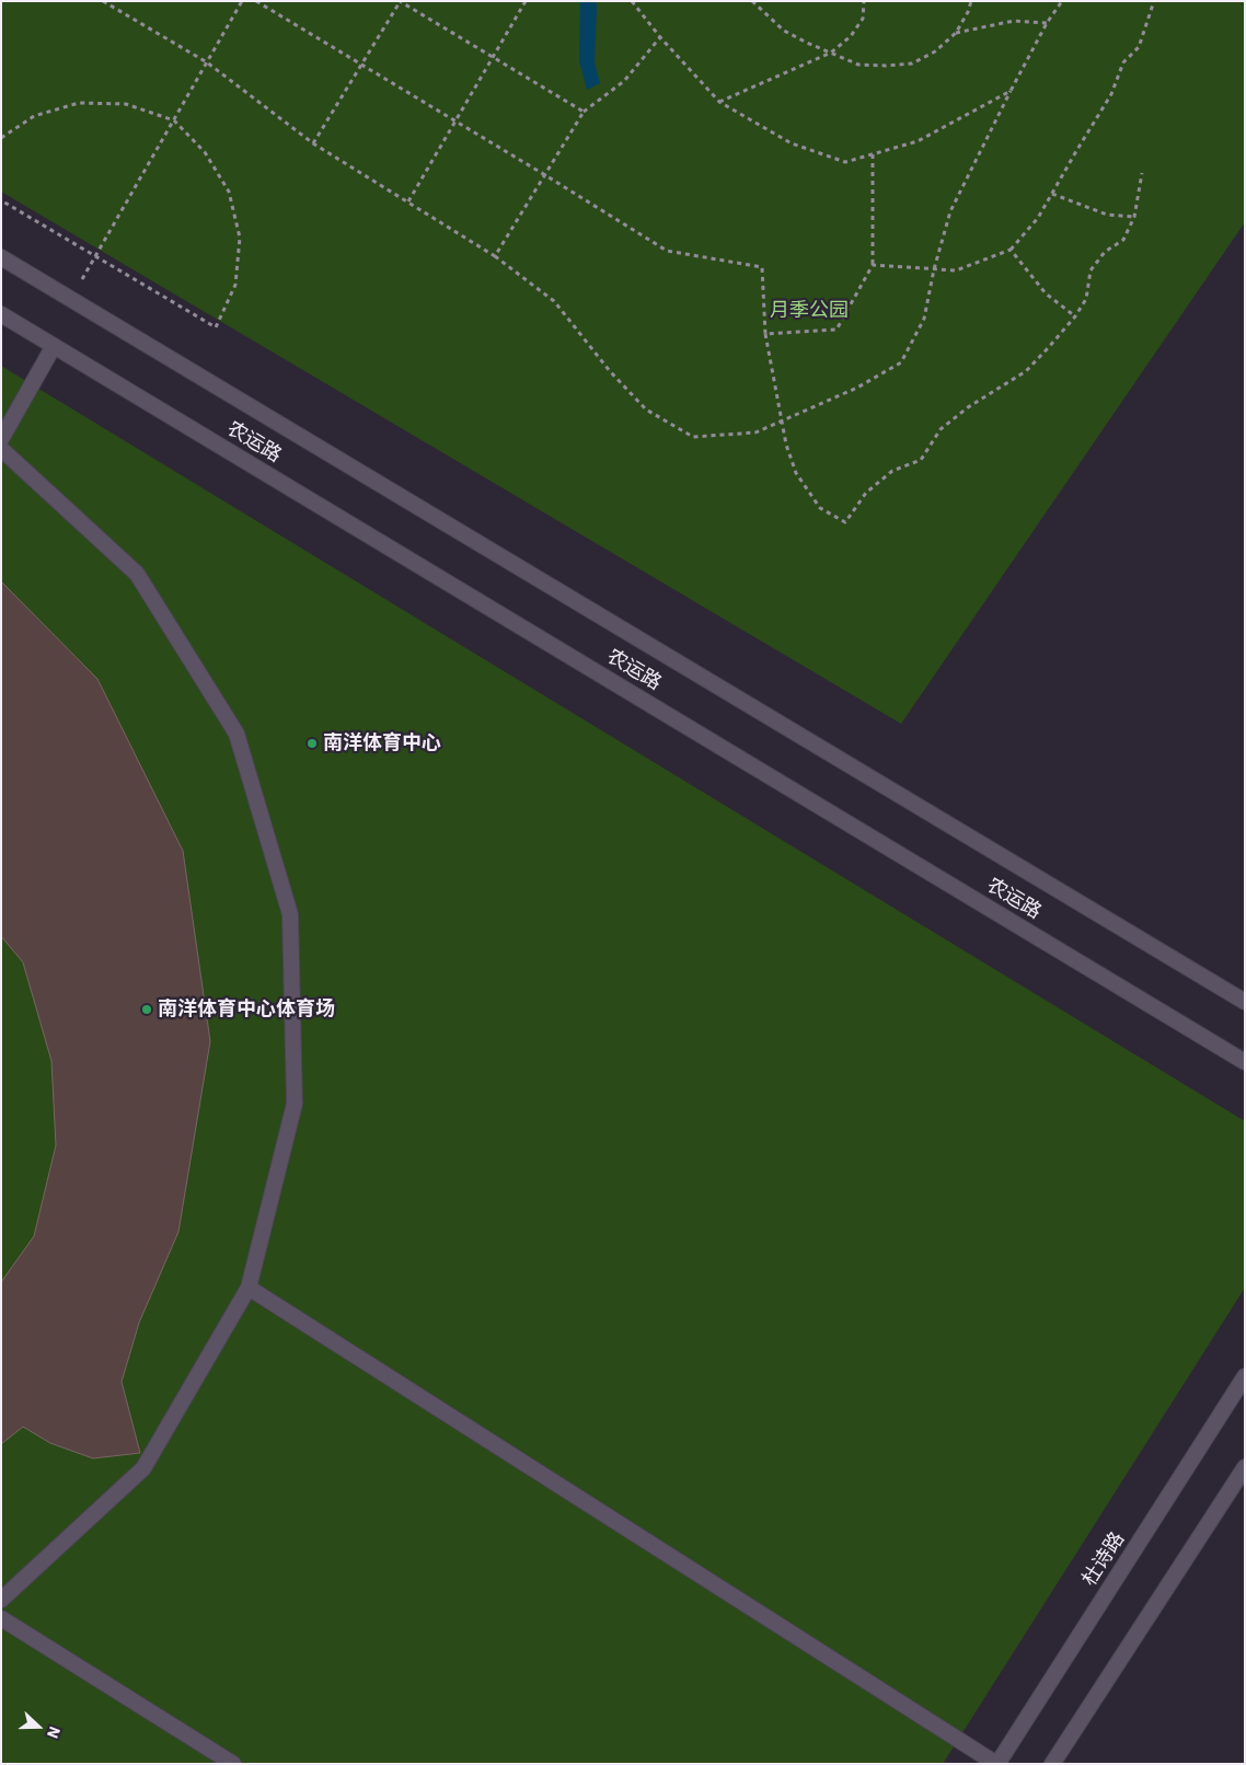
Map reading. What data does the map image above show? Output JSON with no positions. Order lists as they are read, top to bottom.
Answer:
{
  "streets": {
    "main road": ["农运路", "杜诗路"]
  },
  "parks": ["月季公园"],
  "places": ["南洋体育中心", "南洋体育中心体育场"],
  "north": "right"
}
